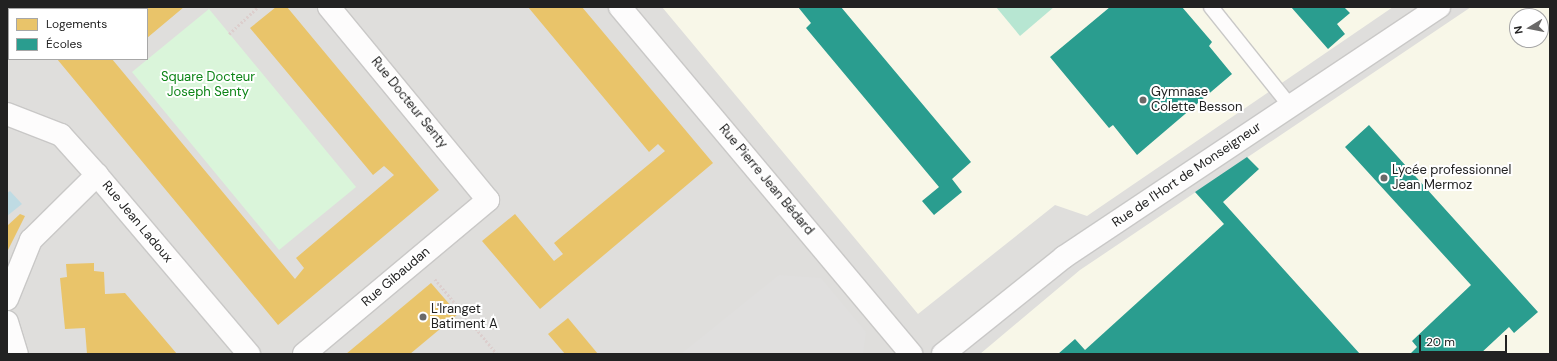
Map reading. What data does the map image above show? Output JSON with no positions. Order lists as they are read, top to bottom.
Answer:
{
  "streets": {
    "street": [
      "Rue Docteur Senty",
      "Rue de l'Hort de Monseigneur",
      "Rue Pierre Jean Bédard",
      "Rue Jean Ladoux",
      "Rue Gibaudan"
    ]
  },
  "crossings": [
    ["Rue Docteur Senty", "Rue Gibaudan"]
  ],
  "parks": ["Square Docteur Joseph Senty"],
  "places": ["Gymnase Colette Besson", "Lycée professionnel Jean Mermoz", "L'Iranget Batiment A"],
  "legend": ["Logements", "Écoles"],
  "scale_bar": "20 m",
  "north": "left"
}
